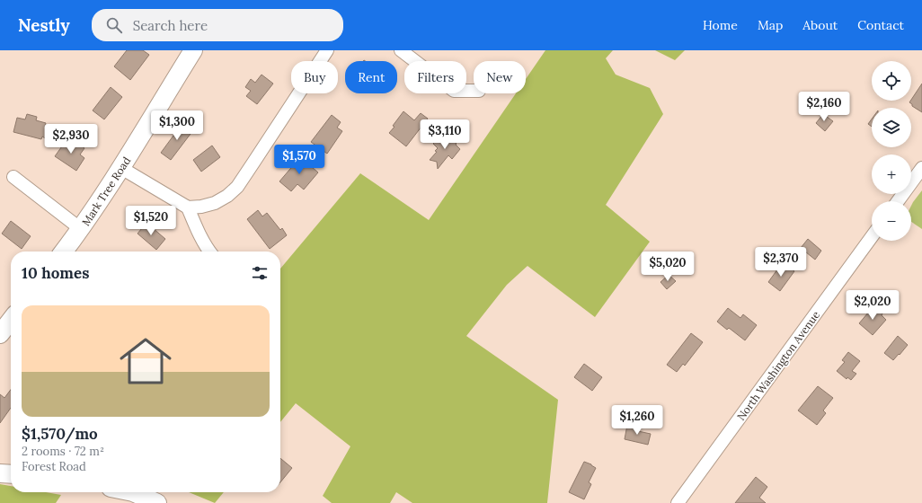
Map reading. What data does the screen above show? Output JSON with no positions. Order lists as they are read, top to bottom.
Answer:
{
  "streets": {
    "street": ["Mark Tree Road", "North Washington Avenue"]
  },
  "page": {
    "header": "Nestly",
    "search": "Search here",
    "nav": [
      "Home",
      "Map",
      "About",
      "Contact"
    ],
    "map_buttons": ["+", "−"],
    "chip": [
      "Buy",
      "Rent",
      "Filters",
      "New"
    ],
    "price": [
      "$2,160",
      "$1,300",
      "$3,110",
      "$2,930",
      "$1,570",
      "$1,520",
      "$2,370",
      "$5,020",
      "$2,020",
      "$1,260"
    ],
    "heading": "10 homes",
    "list": [
      {
        "name": "$1,570/mo",
        "note": "2 rooms · 72 m² · Forest Road"
      }
    ]
  }
}
